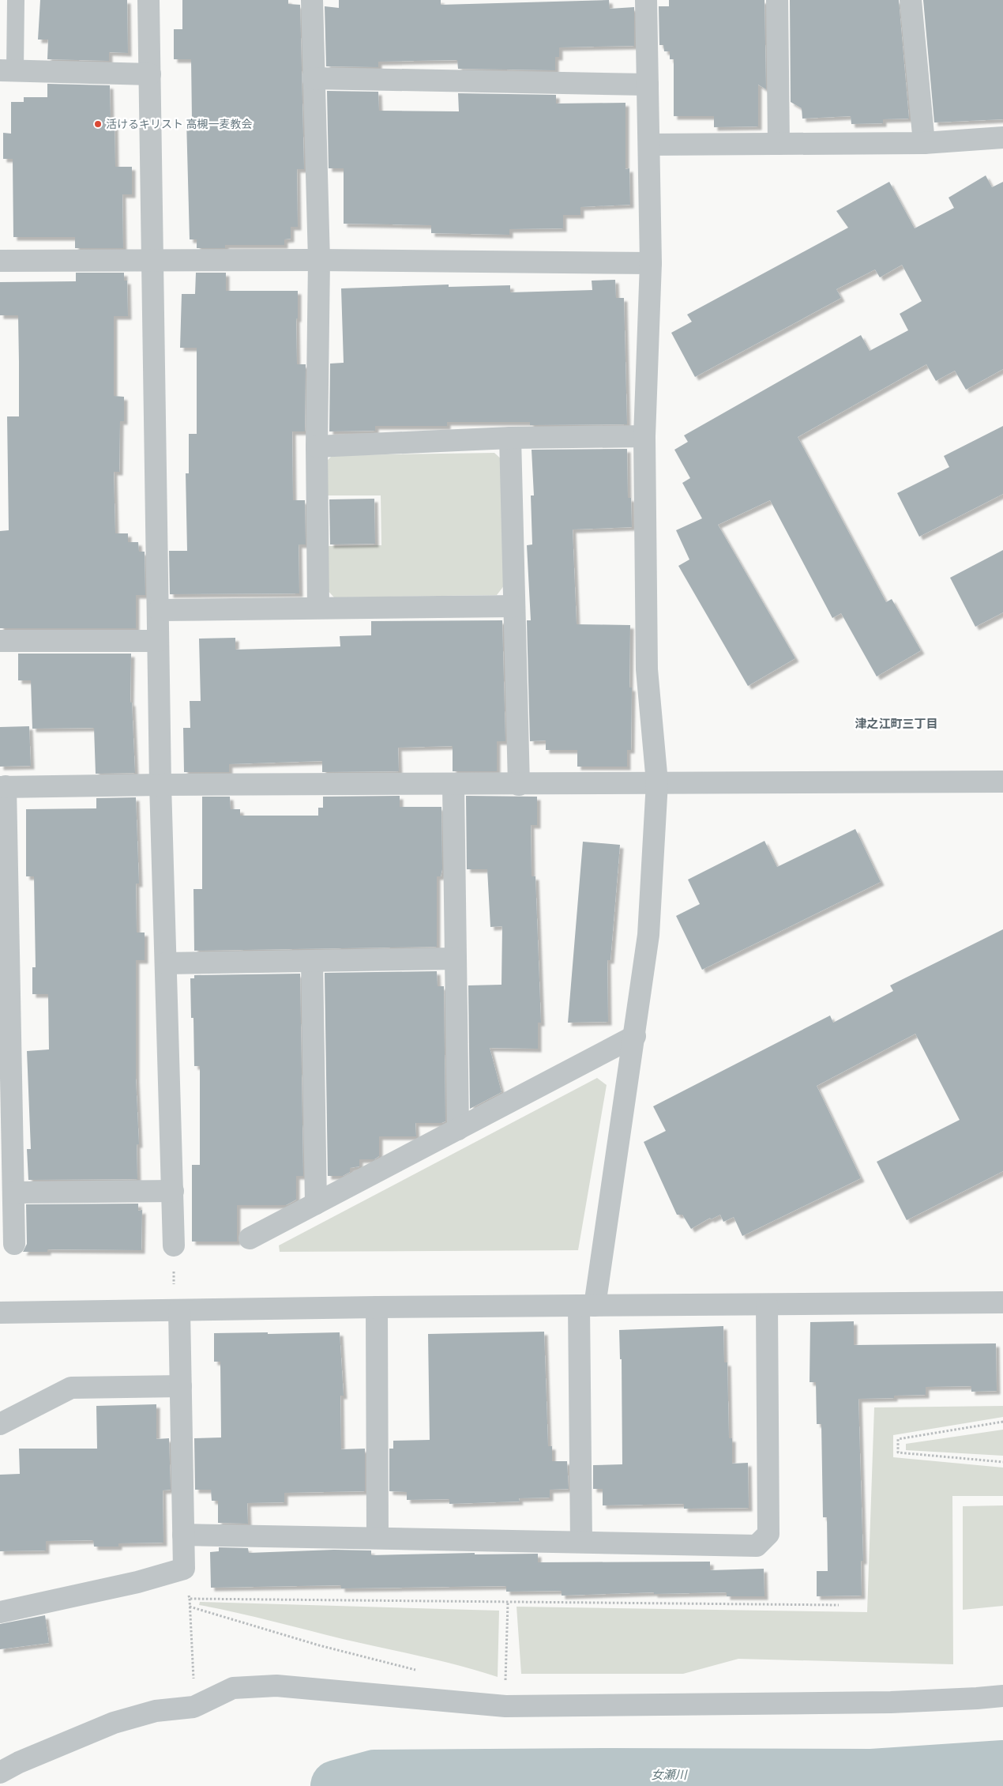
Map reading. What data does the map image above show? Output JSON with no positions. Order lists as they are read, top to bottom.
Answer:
{
  "districts": ["津之江町三丁目"],
  "water": ["女瀬川"],
  "places": ["活けるキリスト 高槻一麦教会"]
}
